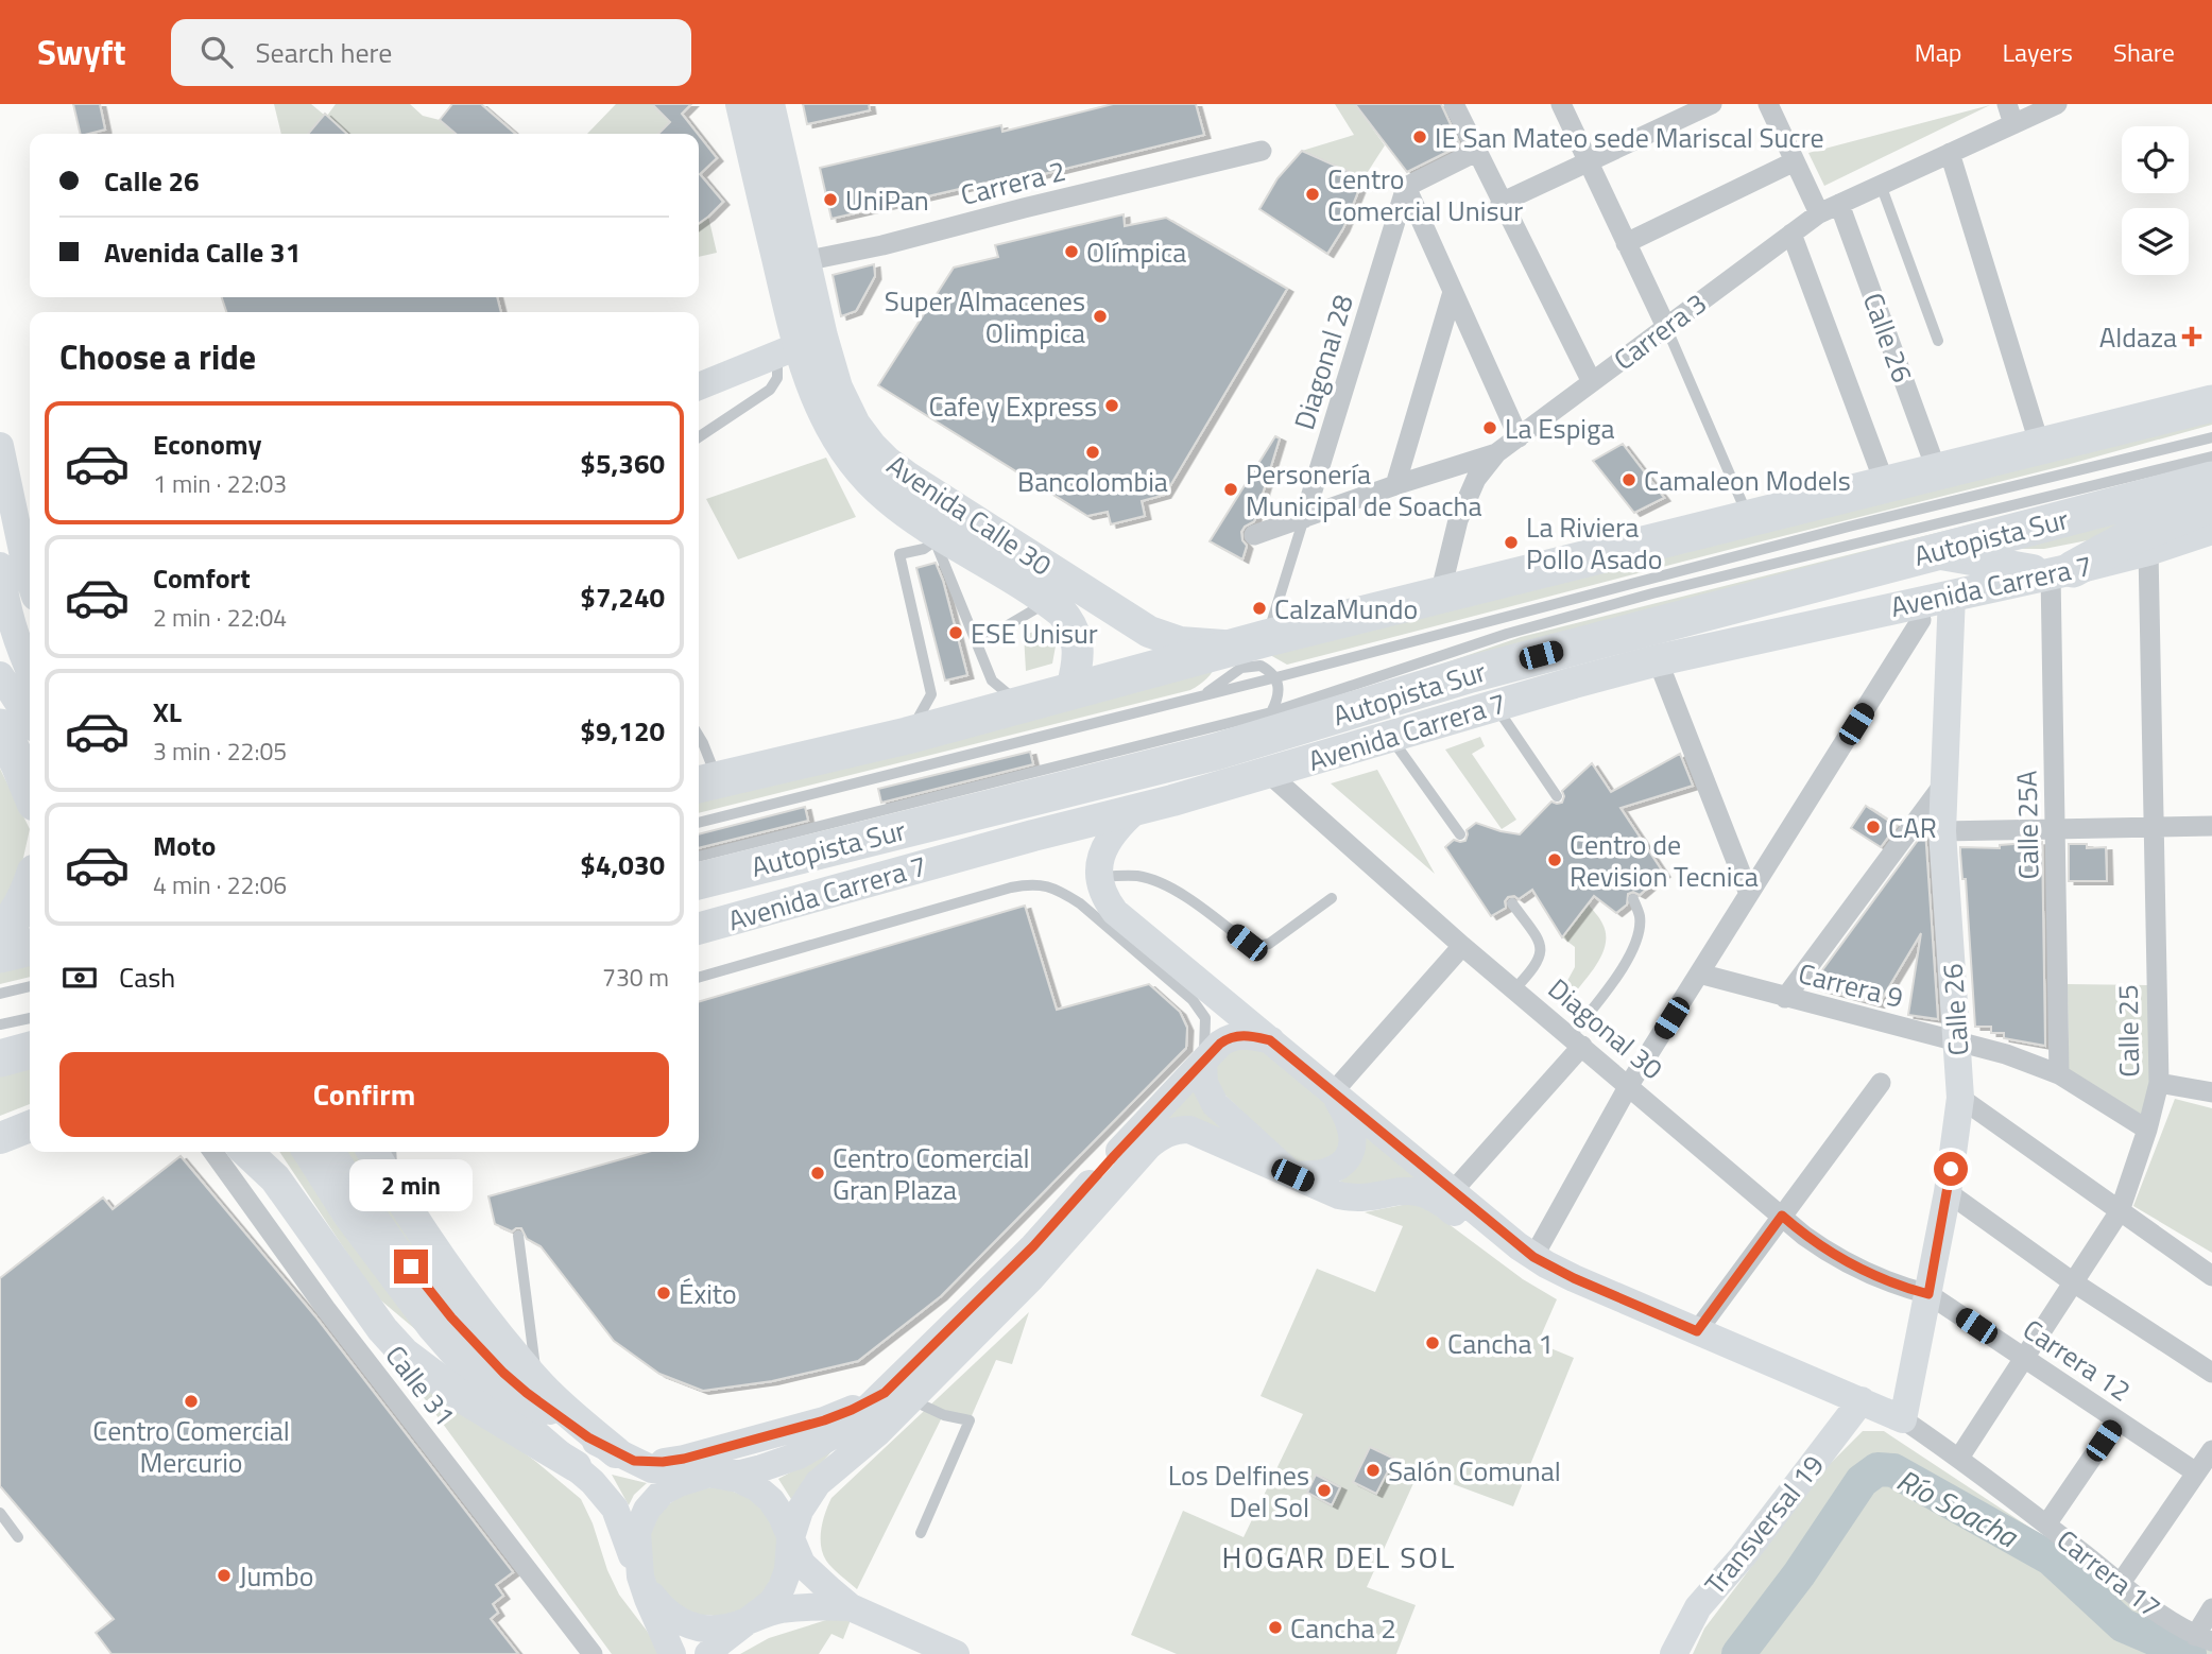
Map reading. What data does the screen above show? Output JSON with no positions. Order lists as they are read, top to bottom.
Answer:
{
  "streets": {
    "highway": ["Autopista Sur"],
    "main road": [
      "Calle 26",
      "Avenida Calle 30",
      "Avenida Carrera 7",
      "Transversal 19",
      "Carrera 17"
    ],
    "street": [
      "Carrera 2",
      "Carrera 3",
      "Diagonal 28",
      "Calle 25A",
      "Carrera 9",
      "Diagonal 30",
      "Calle 25",
      "Carrera 12",
      "Calle 31"
    ]
  },
  "crossings": [
    ["Carrera 2", "Avenida Calle 30"],
    ["Carrera 3", "Calle 26"],
    ["Carrera 3", "Diagonal 28"],
    ["Calle 26", "Avenida Carrera 7"],
    ["Calle 26", "Carrera 9"],
    ["Calle 26", "Diagonal 30"],
    ["Calle 26", "Carrera 12"],
    ["Calle 26", "Carrera 17"],
    ["Diagonal 28", "Avenida Calle 30"],
    ["Avenida Carrera 7", "Calle 25A"],
    ["Avenida Carrera 7", "Diagonal 30"],
    ["Avenida Carrera 7", "Calle 25"],
    ["Calle 25A", "Carrera 9"],
    ["Carrera 9", "Calle 25"],
    ["Diagonal 30", "Carrera 12"],
    ["Calle 25", "Carrera 12"],
    ["Calle 25", "Carrera 17"],
    ["Transversal 19", "Carrera 17"]
  ],
  "districts": ["HOGAR DEL SOL"],
  "water": ["Río Soacha"],
  "places": {
    "other": [
      "IE San Mateo sede Mariscal Sucre",
      "Centro Comercial Unisur",
      "UniPan",
      "Olímpica",
      "Super Almacenes Olimpica",
      "Cafe y Express",
      "La Espiga",
      "Bancolombia",
      "Camaleon Models",
      "Personería Municipal de Soacha",
      "La Riviera Pollo Asado",
      "CalzaMundo",
      "ESE Unisur",
      "CAR",
      "Centro de Revision Tecnica",
      "Centro Comercial Gran Plaza",
      "Éxito",
      "Cancha 1",
      "Centro Comercial Mercurio",
      "Salón Comunal",
      "Los Delfines Del Sol",
      "Jumbo",
      "Cancha 2"
    ],
    "health": ["Aldaza"]
  },
  "page": {
    "header": "Swyft",
    "search": "Search here",
    "nav": ["Map", "Layers", "Share"],
    "banner": ["Calle 26", "Avenida Calle 31"],
    "heading": "Choose a ride",
    "list": [
      {
        "name": "Economy",
        "note": "1 min · 22:03",
        "value": "$5,360"
      },
      {
        "name": "Comfort",
        "note": "2 min · 22:04",
        "value": "$7,240"
      },
      {
        "name": "XL",
        "note": "3 min · 22:05",
        "value": "$9,120"
      },
      {
        "name": "Moto",
        "note": "4 min · 22:06",
        "value": "$4,030"
      }
    ],
    "pay": ["Cash", "730 m"],
    "buttons": "Confirm",
    "bubble": "2 min"
  }
}
